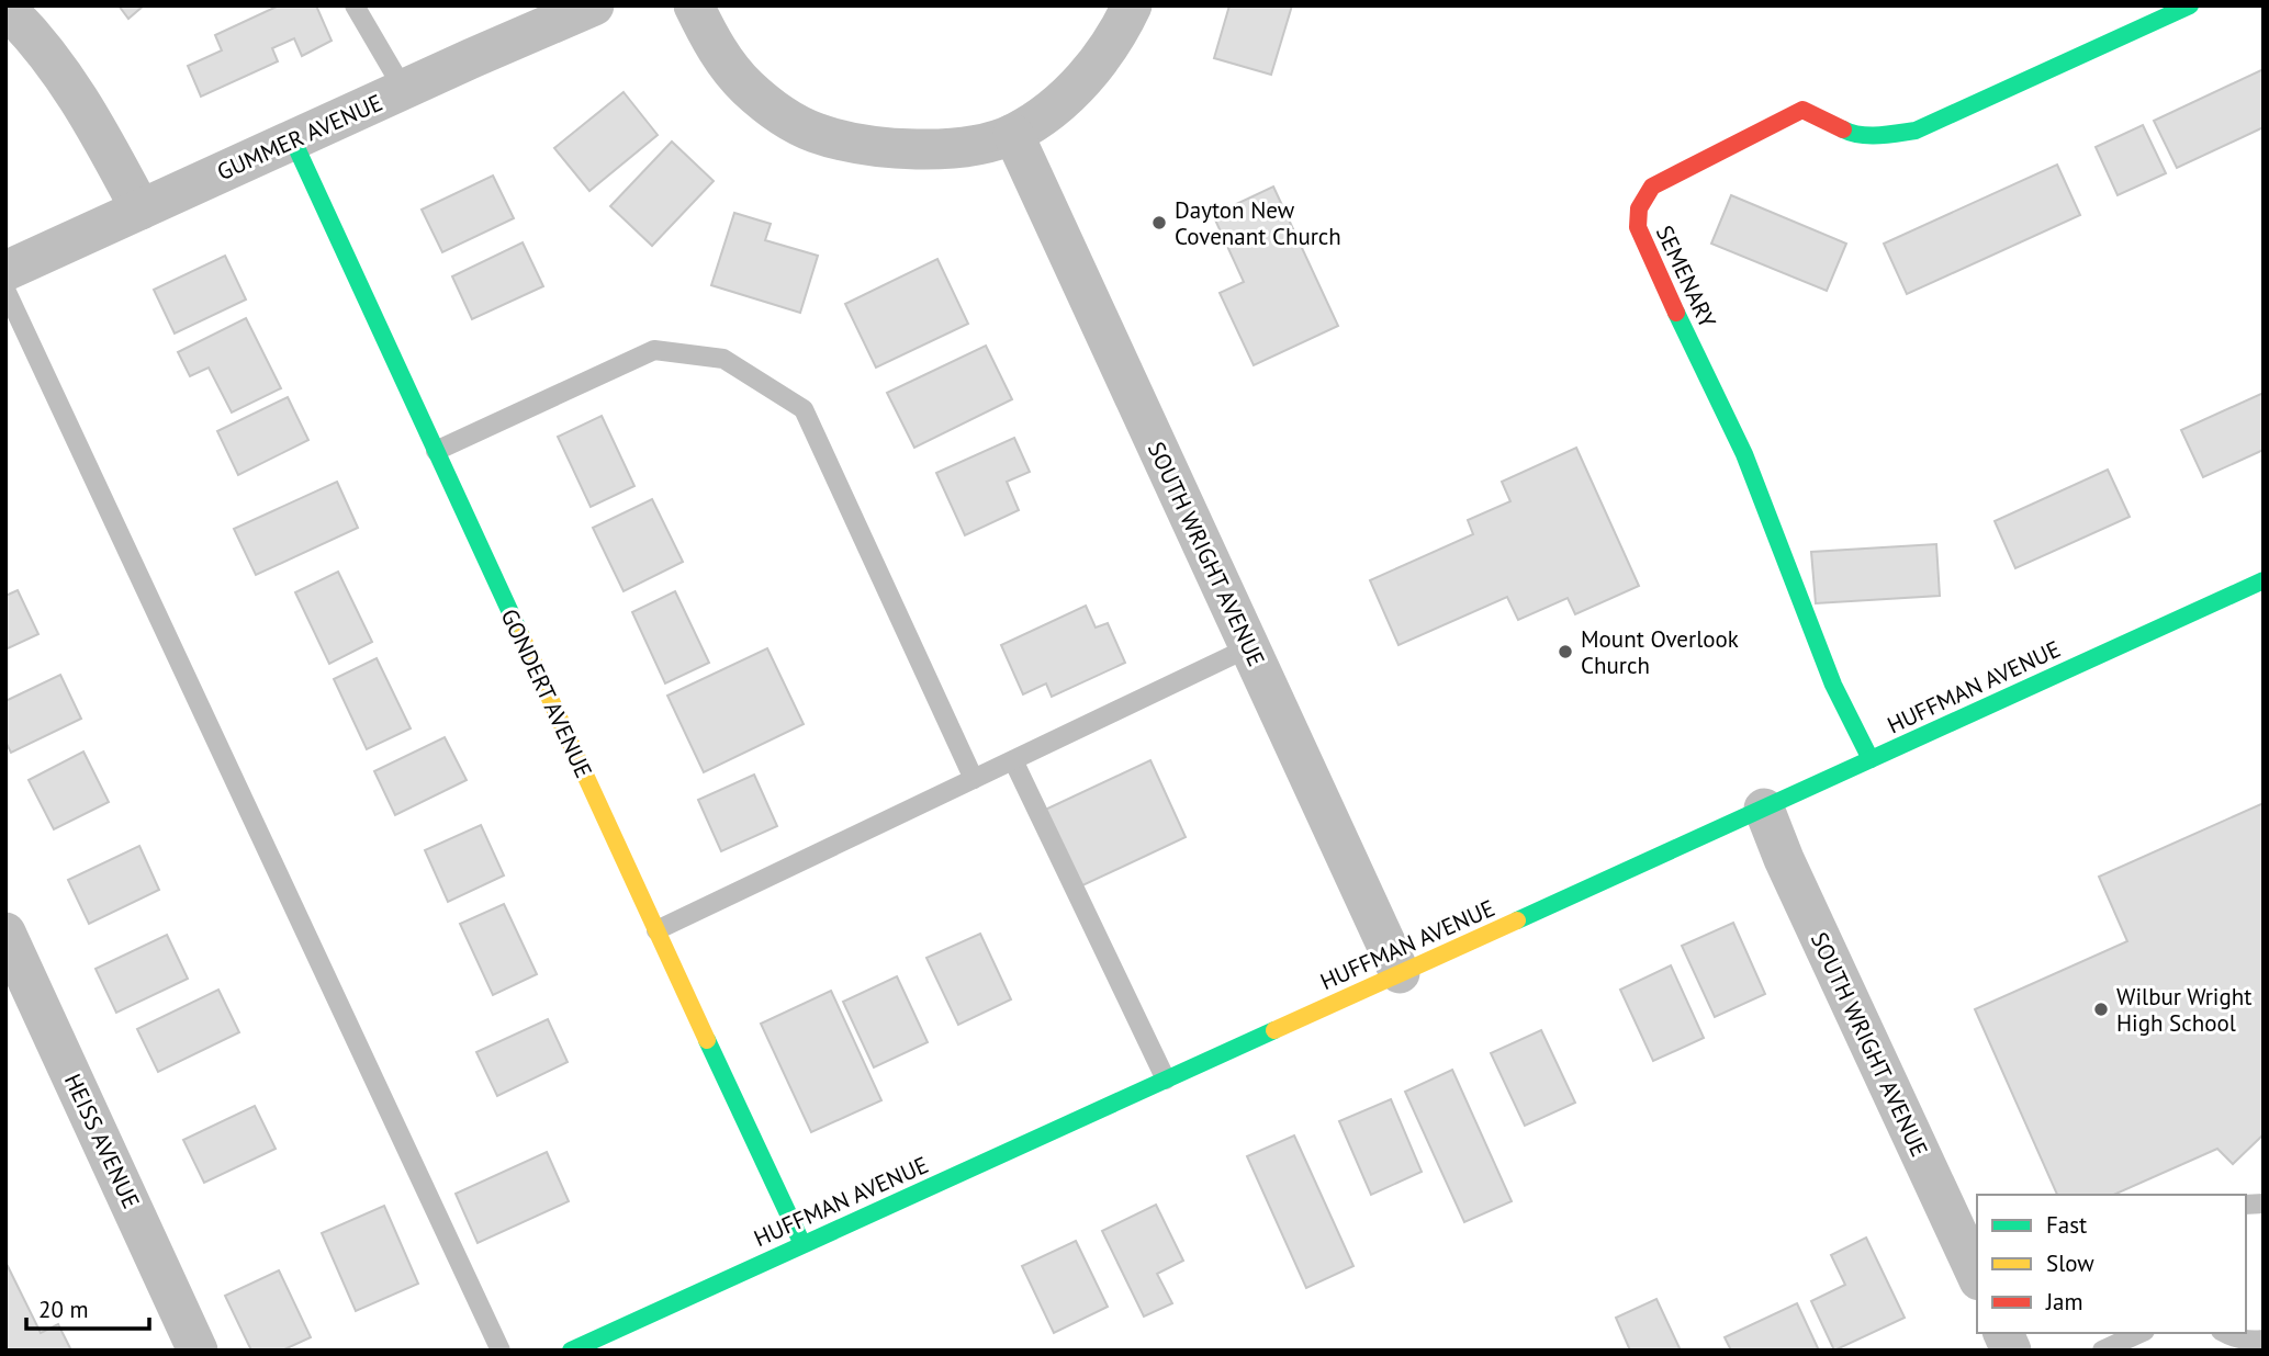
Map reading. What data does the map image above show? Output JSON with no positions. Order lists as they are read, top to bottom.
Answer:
{
  "streets": {
    "street": [
      "GUMMER AVENUE",
      "SEMENARY",
      "SOUTH WRIGHT AVENUE",
      "HUFFMAN AVENUE",
      "GONDERT AVENUE",
      "HEISS AVENUE"
    ]
  },
  "crossings": [
    ["GUMMER AVENUE", "GONDERT AVENUE"],
    ["SEMENARY", "HUFFMAN AVENUE"],
    ["SOUTH WRIGHT AVENUE", "HUFFMAN AVENUE"],
    ["HUFFMAN AVENUE", "GONDERT AVENUE"]
  ],
  "places": ["Dayton New Covenant Church", "Mount Overlook Church", "Wilbur Wright High School"],
  "legend": ["Fast", "Slow", "Jam"],
  "scale_bar": "20 m"
}
